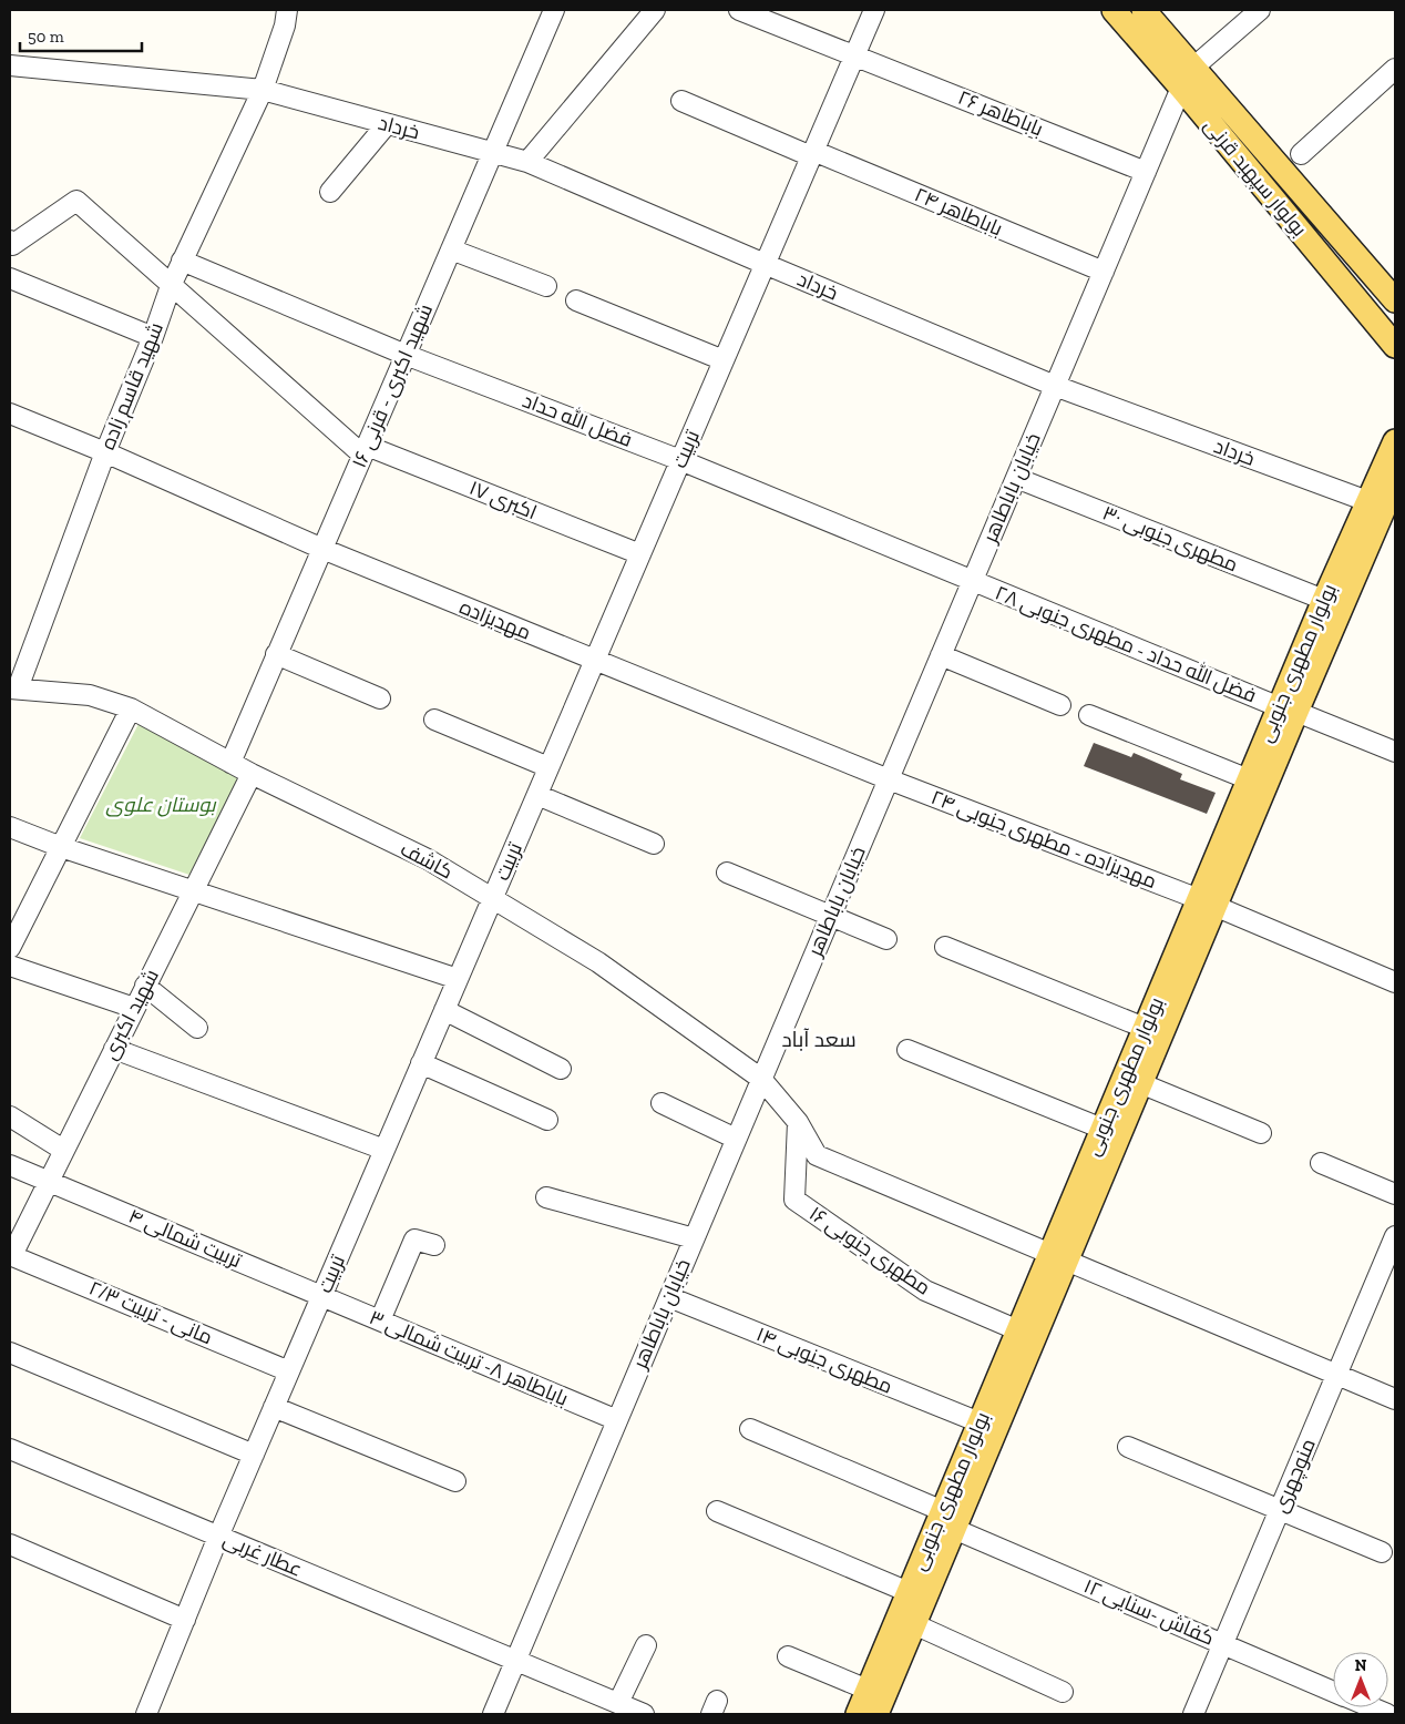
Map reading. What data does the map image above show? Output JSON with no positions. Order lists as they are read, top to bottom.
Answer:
{
  "streets": {
    "main road": ["بولوار سپهبد قرنی", "بولوار مطهری جنوبی"],
    "street": [
      "باباطاهر ۲۶",
      "خرداد",
      "باباطاهر ۲۴",
      "شهید قاسم زاده",
      "شهید اکبری - قرنی ۱۶",
      "فضل الله حداد",
      "تربیت",
      "خیابان باباطاهر",
      "اکبری ۱۷",
      "مطهری جنوبی ۳۰",
      "مهدیزاده",
      "فضل الله حداد - مطهری جنوبی ۲۸",
      "مهدیزاده - مطهری جنوبی ۲۴",
      "کاشف",
      "شهید اکبری",
      "تربیت شمالی ۴",
      "مطهری جنوبی ۱۶",
      "مانی - تربیت ۲/۳",
      "باباطاهر ۸- تربیت شمالی ۳",
      "مطهری جنوبی ۱۴",
      "منوچهری",
      "عطار غربی",
      "کفاش -سنایی ۱۲"
    ]
  },
  "crossings": [
    ["باباطاهر ۲۶", "تربیت"],
    ["باباطاهر ۲۶", "خیابان باباطاهر"],
    ["خرداد", "شهید قاسم زاده"],
    ["خرداد", "شهید اکبری - قرنی ۱۶"],
    ["خرداد", "تربیت"],
    ["خرداد", "خیابان باباطاهر"],
    ["خرداد", "بولوار مطهری جنوبی"],
    ["بولوار سپهبد قرنی", "خیابان باباطاهر"],
    ["باباطاهر ۲۴", "تربیت"],
    ["باباطاهر ۲۴", "خیابان باباطاهر"],
    ["شهید قاسم زاده", "فضل الله حداد"],
    ["شهید قاسم زاده", "اکبری ۱۷"],
    ["شهید قاسم زاده", "مهدیزاده"],
    ["شهید قاسم زاده", "کاشف"],
    ["شهید اکبری - قرنی ۱۶", "فضل الله حداد"],
    ["شهید اکبری - قرنی ۱۶", "اکبری ۱۷"],
    ["شهید اکبری - قرنی ۱۶", "مهدیزاده"],
    ["شهید اکبری - قرنی ۱۶", "کاشف"],
    ["فضل الله حداد", "تربیت"],
    ["فضل الله حداد", "خیابان باباطاهر"],
    ["فضل الله حداد", "فضل الله حداد - مطهری جنوبی ۲۸"],
    ["تربیت", "اکبری ۱۷"],
    ["تربیت", "مهدیزاده"],
    ["تربیت", "کاشف"],
    ["تربیت", "تربیت شمالی ۴"],
    ["تربیت", "مانی - تربیت ۲/۳"],
    ["تربیت", "باباطاهر ۸- تربیت شمالی ۳"],
    ["تربیت", "عطار غربی"],
    ["خیابان باباطاهر", "مطهری جنوبی ۳۰"],
    ["خیابان باباطاهر", "مهدیزاده"],
    ["خیابان باباطاهر", "فضل الله حداد - مطهری جنوبی ۲۸"],
    ["خیابان باباطاهر", "مهدیزاده - مطهری جنوبی ۲۴"],
    ["خیابان باباطاهر", "کاشف"],
    ["خیابان باباطاهر", "باباطاهر ۸- تربیت شمالی ۳"],
    ["خیابان باباطاهر", "مطهری جنوبی ۱۴"],
    ["خیابان باباطاهر", "عطار غربی"],
    ["مطهری جنوبی ۳۰", "بولوار مطهری جنوبی"],
    ["مهدیزاده", "مهدیزاده - مطهری جنوبی ۲۴"],
    ["فضل الله حداد - مطهری جنوبی ۲۸", "بولوار مطهری جنوبی"],
    ["بولوار مطهری جنوبی", "مهدیزاده - مطهری جنوبی ۲۴"],
    ["بولوار مطهری جنوبی", "کاشف"],
    ["بولوار مطهری جنوبی", "مطهری جنوبی ۱۶"],
    ["بولوار مطهری جنوبی", "مطهری جنوبی ۱۴"],
    ["بولوار مطهری جنوبی", "کفاش -سنایی ۱۲"],
    ["کاشف", "شهید اکبری"],
    ["کاشف", "مطهری جنوبی ۱۶"],
    ["کاشف", "منوچهری"],
    ["شهید اکبری", "تربیت شمالی ۴"],
    ["شهید اکبری", "مانی - تربیت ۲/۳"],
    ["تربیت شمالی ۴", "باباطاهر ۸- تربیت شمالی ۳"],
    ["منوچهری", "کفاش -سنایی ۱۲"]
  ],
  "districts": ["سعد آباد"],
  "parks": ["بوستان علوی"],
  "scale_bar": "50 m",
  "north": "top"
}
